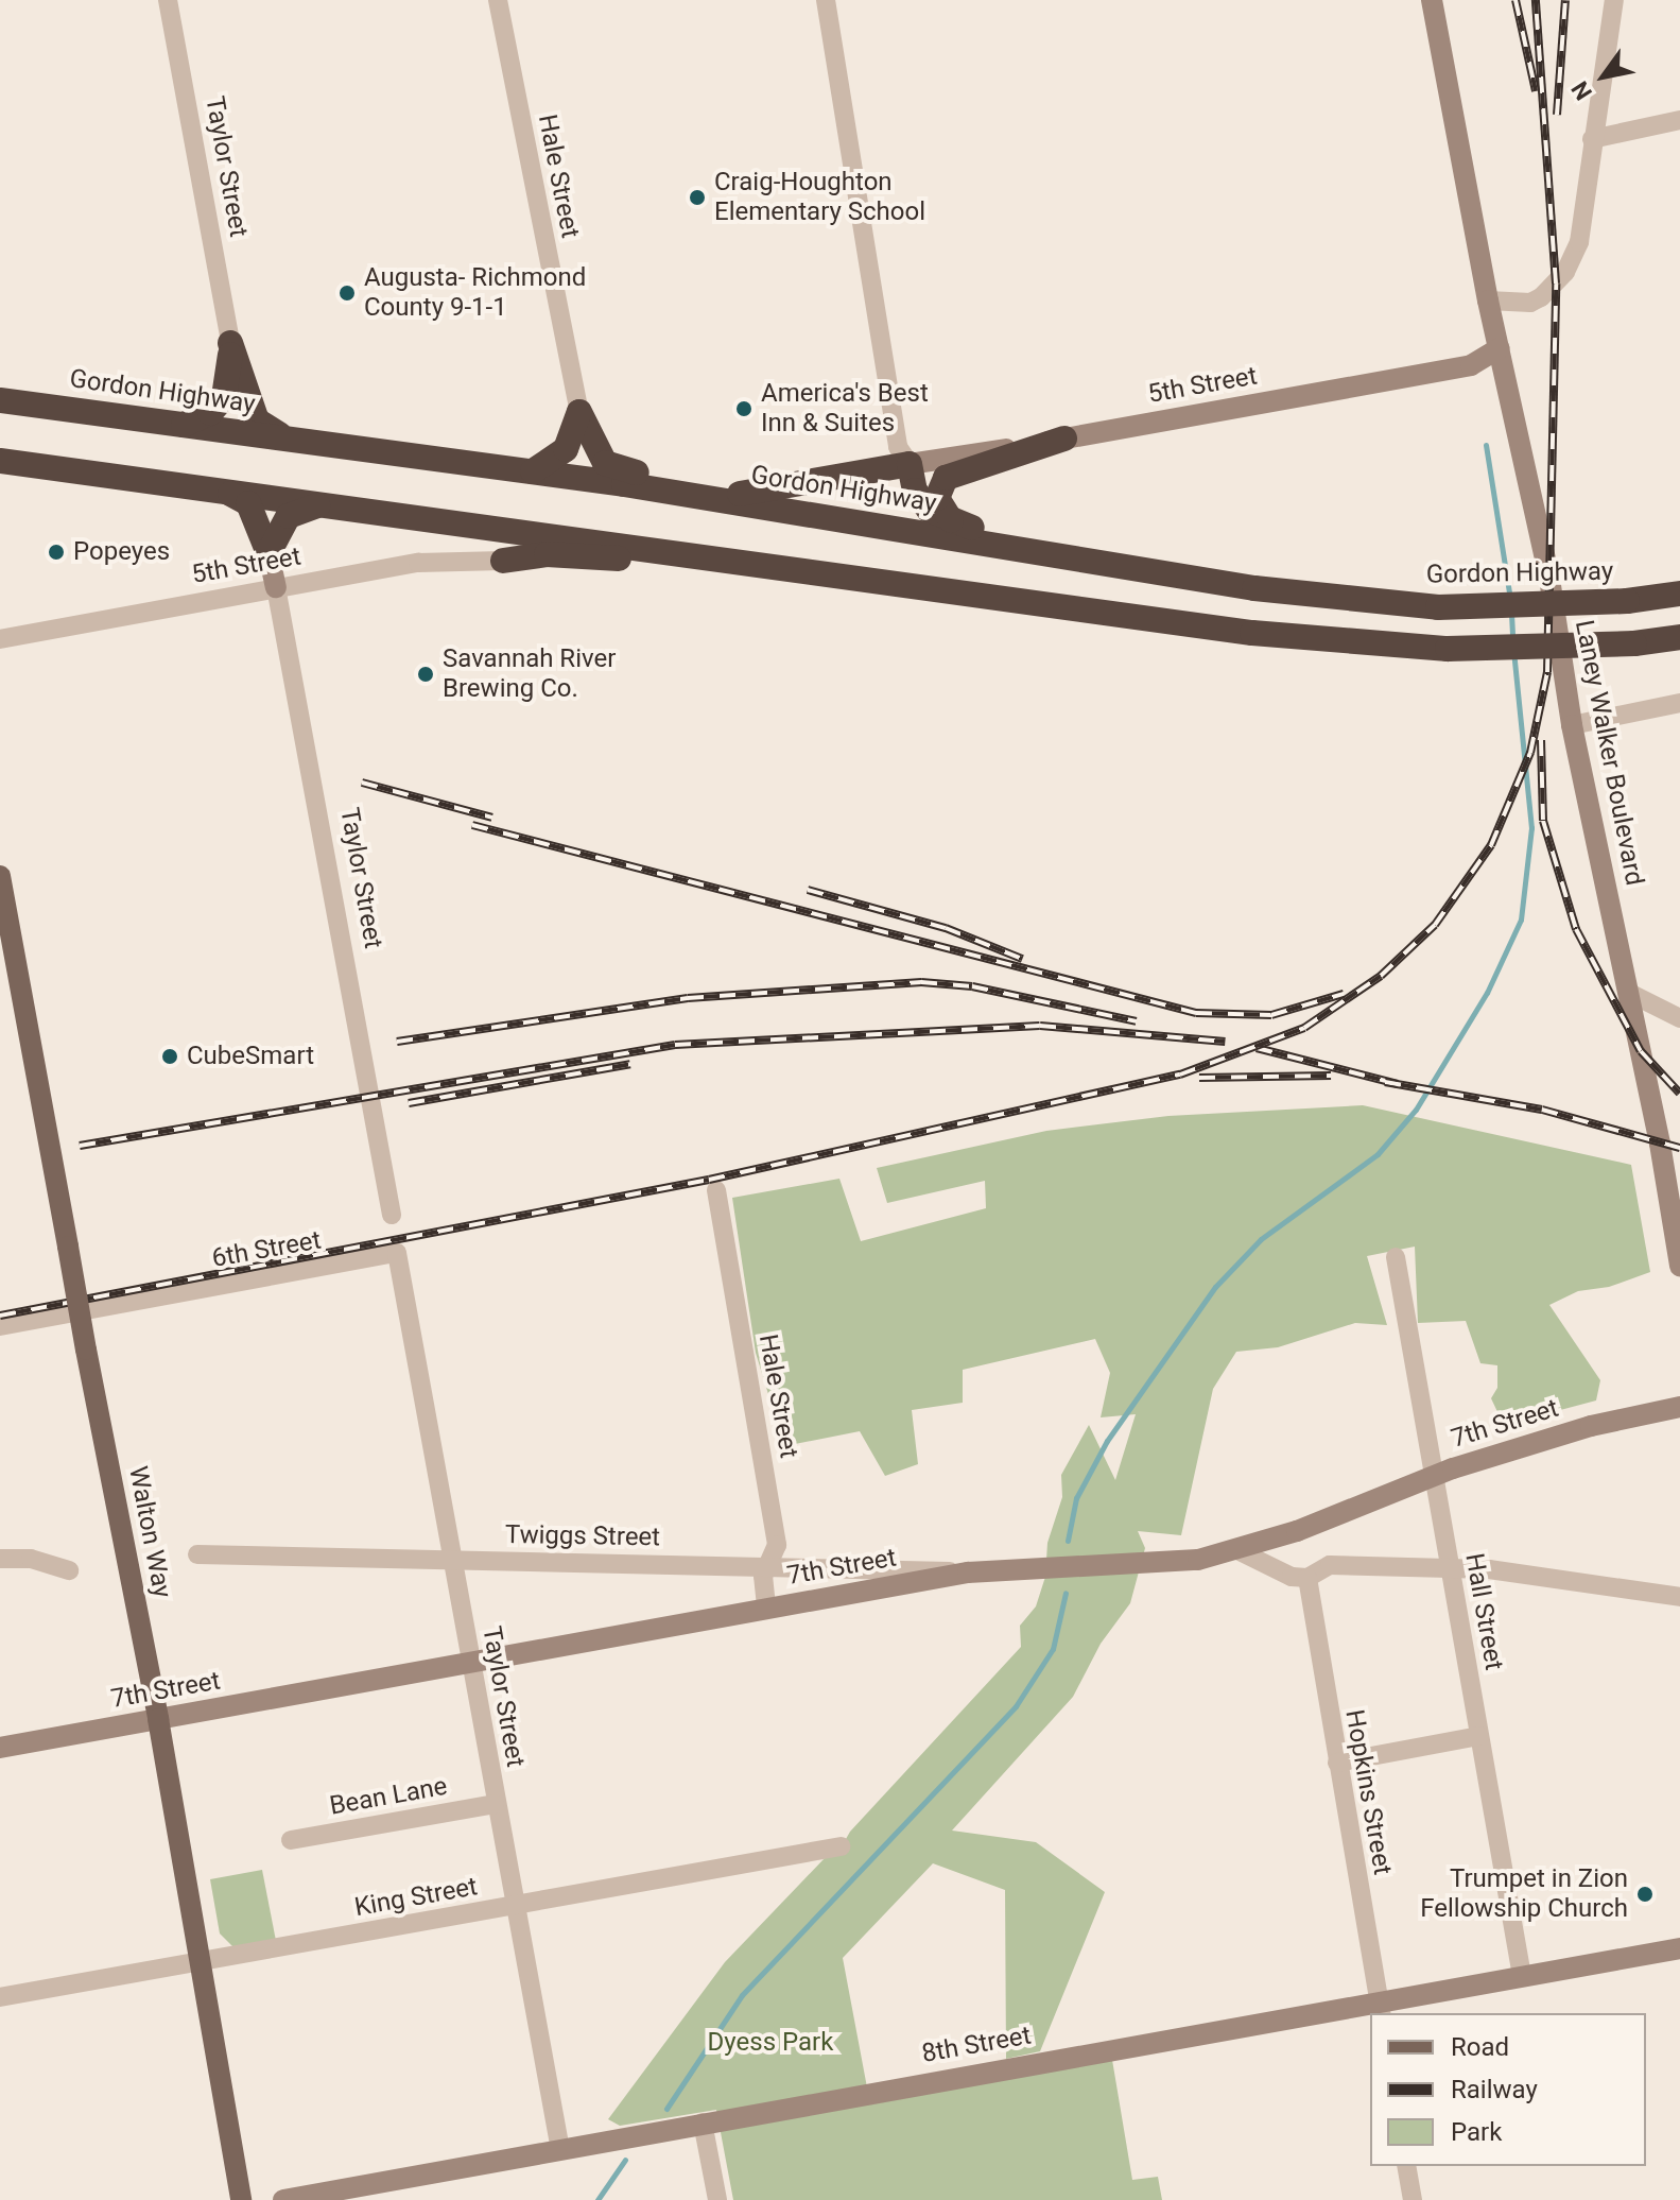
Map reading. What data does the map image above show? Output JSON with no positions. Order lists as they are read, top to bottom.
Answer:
{
  "streets": {
    "highway": ["Gordon Highway"],
    "main road": [
      "Taylor Street",
      "5th Street",
      "Laney Walker Boulevard",
      "7th Street",
      "Walton Way",
      "8th Street"
    ],
    "street": [
      "Hale Street",
      "6th Street",
      "Twiggs Street",
      "Hall Street",
      "Hopkins Street",
      "Bean Lane",
      "King Street"
    ]
  },
  "crossings": [
    ["Taylor Street", "5th Street"],
    ["Taylor Street", "6th Street"],
    ["Taylor Street", "7th Street"],
    ["Taylor Street", "Twiggs Street"],
    ["Taylor Street", "Bean Lane"],
    ["Taylor Street", "King Street"],
    ["Taylor Street", "8th Street"],
    ["Hale Street", "7th Street"],
    ["Hale Street", "Twiggs Street"],
    ["5th Street", "Laney Walker Boulevard"],
    ["7th Street", "Walton Way"],
    ["7th Street", "Twiggs Street"],
    ["7th Street", "Hall Street"],
    ["Walton Way", "King Street"],
    ["Hall Street", "8th Street"],
    ["Hopkins Street", "8th Street"]
  ],
  "parks": ["Dyess Park"],
  "places": [
    "Craig-Houghton Elementary School",
    "Augusta- Richmond County 9-1-1",
    "America's Best Inn & Suites",
    "Popeyes",
    "Savannah River Brewing Co.",
    "CubeSmart",
    "Trumpet in Zion Fellowship Church"
  ],
  "legend": ["Road", "Railway", "Park"],
  "north": "bottom left"
}
